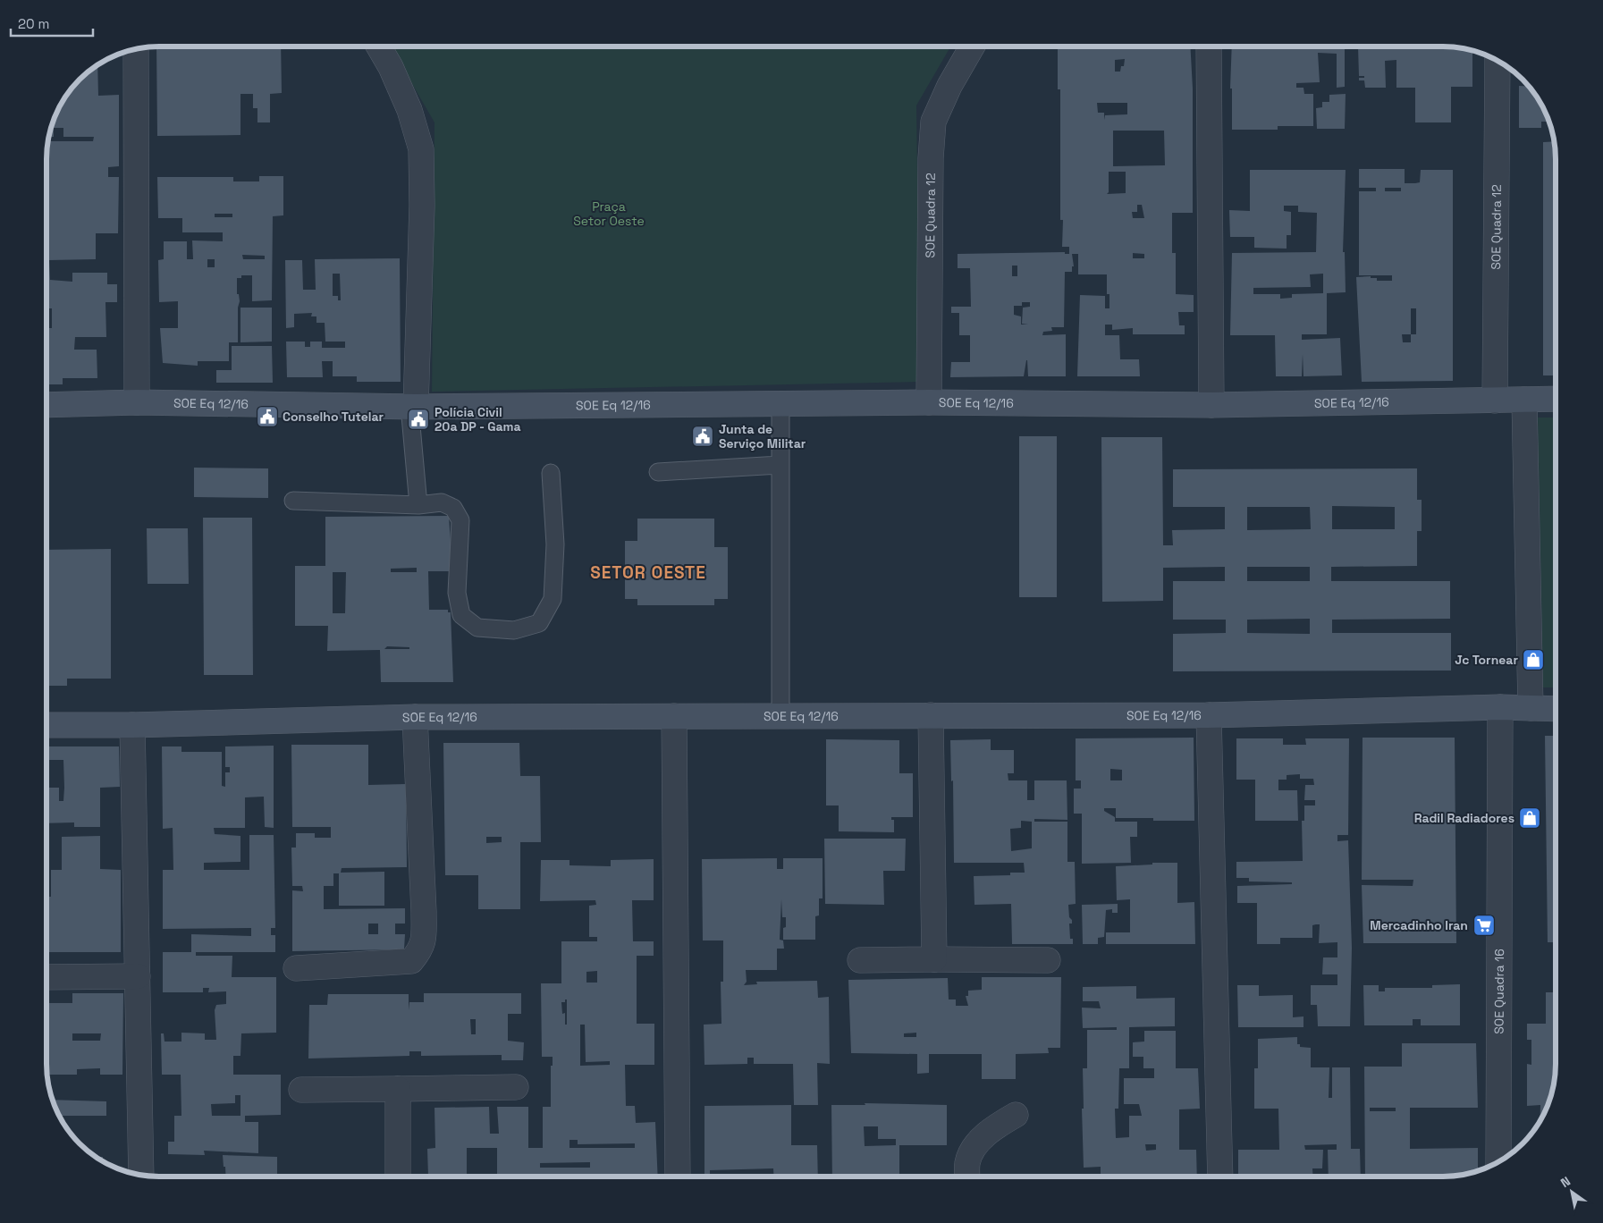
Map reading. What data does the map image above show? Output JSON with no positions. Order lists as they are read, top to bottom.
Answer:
{
  "streets": {
    "street": ["SOE Quadra 12", "SOE Eq 12/16", "SOE Quadra 16"]
  },
  "crossings": [
    ["SOE Quadra 12", "SOE Eq 12/16"],
    ["SOE Eq 12/16", "SOE Quadra 16"]
  ],
  "districts": ["SETOR OESTE"],
  "parks": ["Praça Setor Oeste"],
  "places": {
    "public building": ["Conselho Tutelar", "Polícia Civil 20a DP - Gama", "Junta de Serviço Militar"],
    "shop": ["Jc Tornear", "Radil Radiadores"],
    "supermarket": ["Mercadinho Iran"]
  },
  "scale_bar": "20 m",
  "north": "top left"
}
